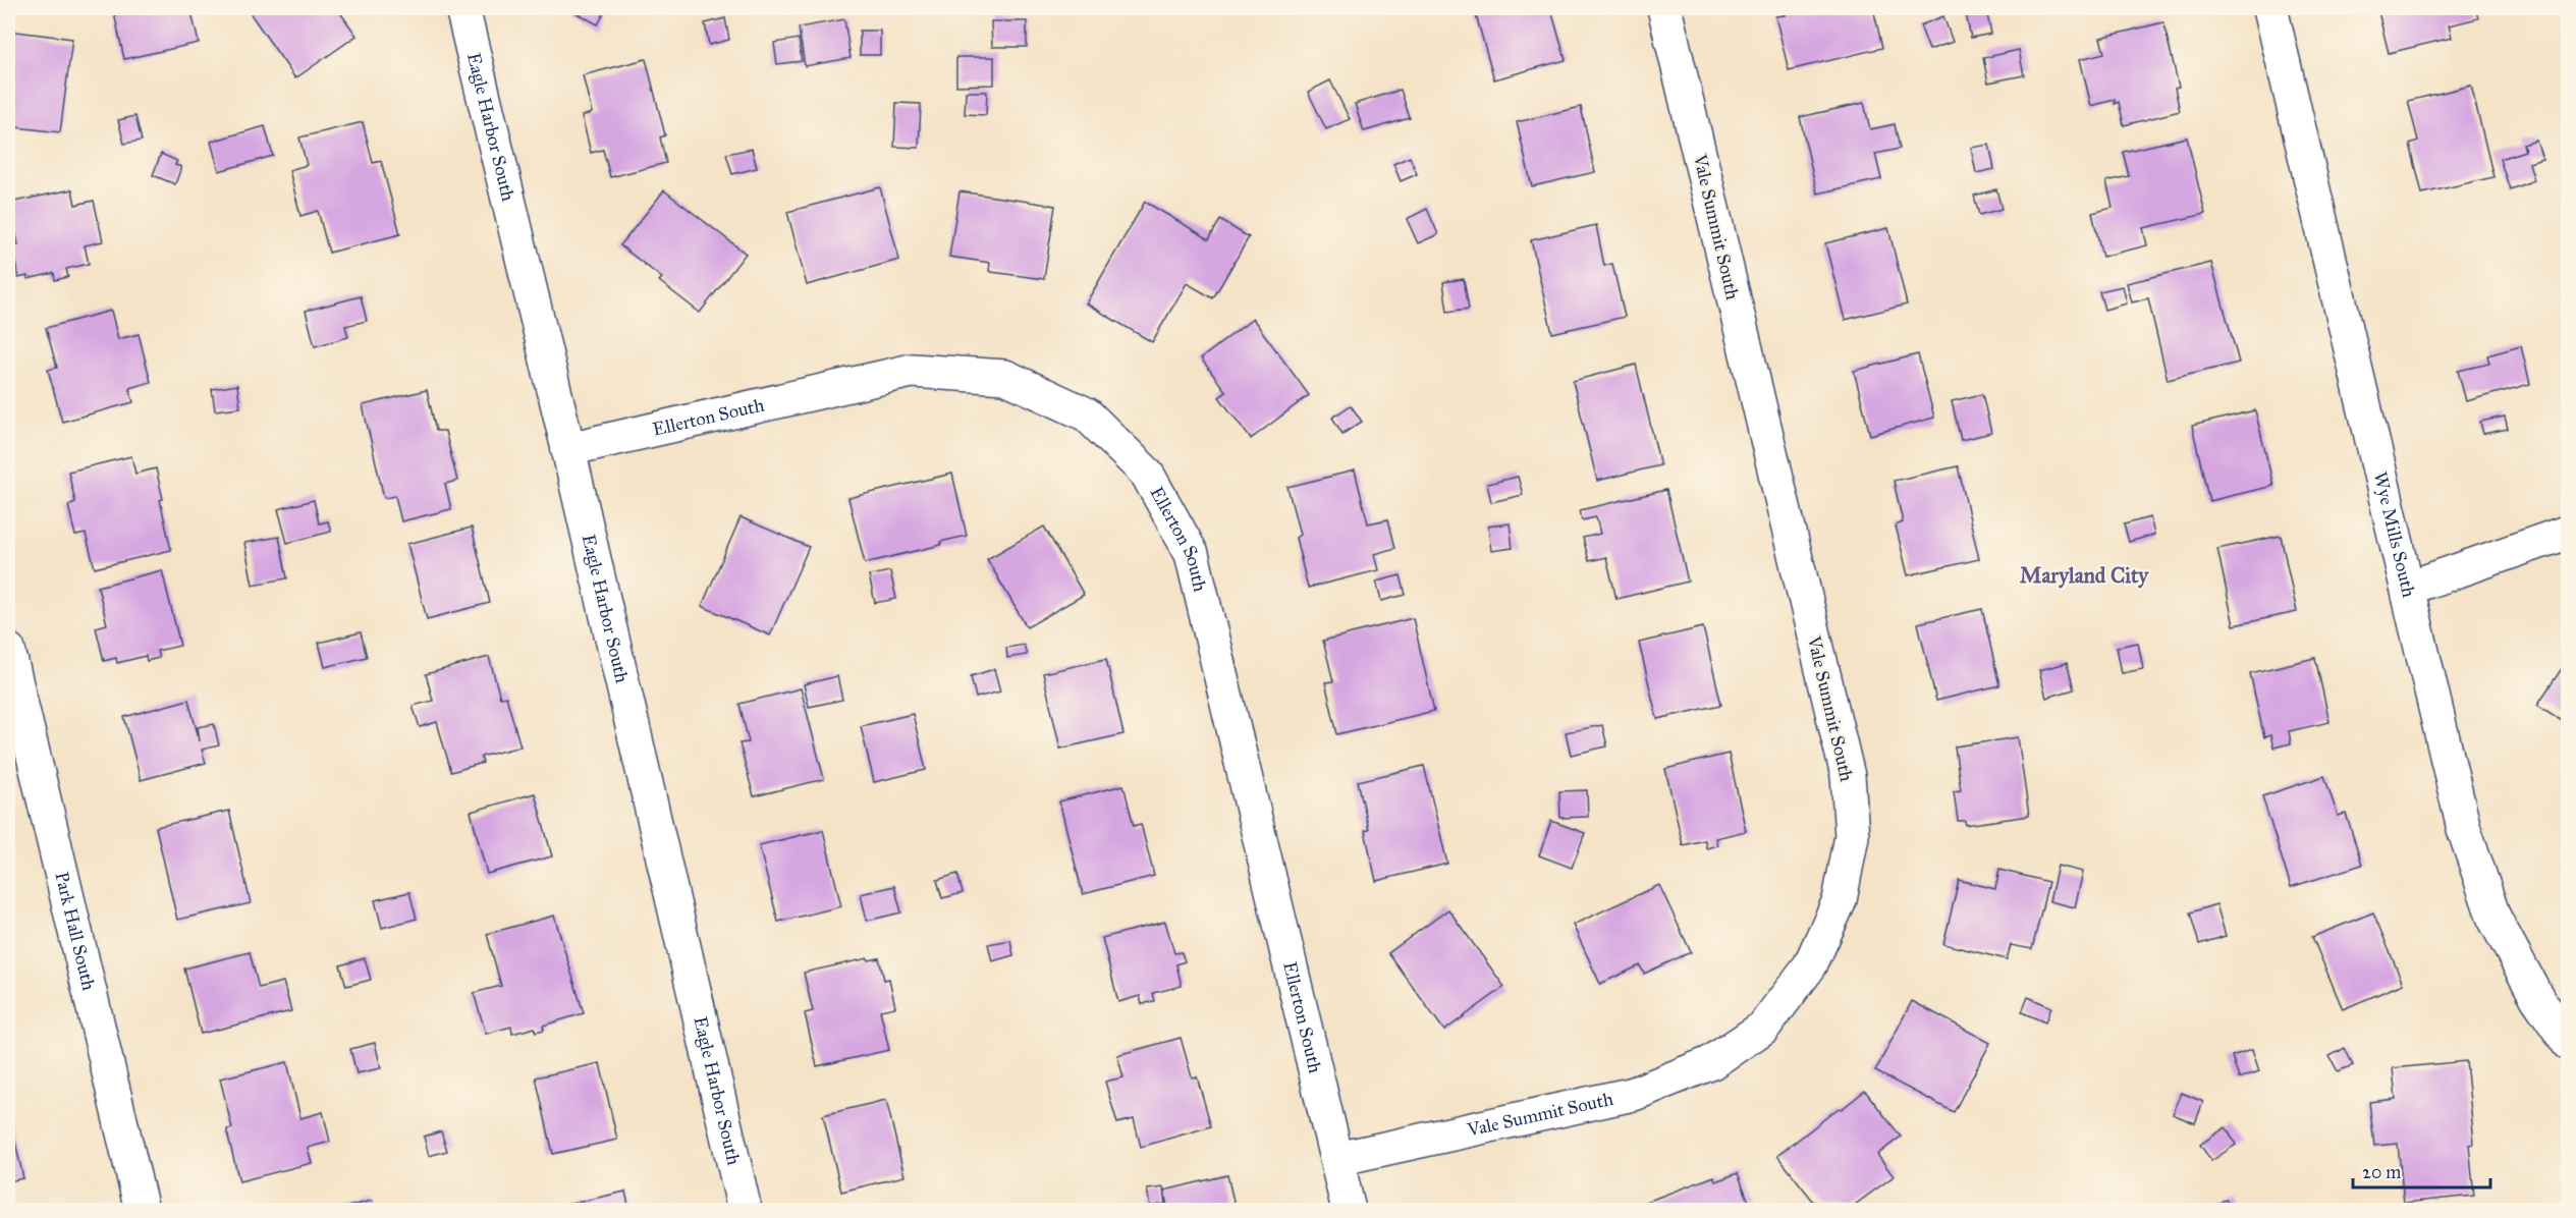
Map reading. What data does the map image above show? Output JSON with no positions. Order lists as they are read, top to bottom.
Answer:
{
  "streets": {
    "street": [
      "Eagle Harbor South",
      "Vale Summit South",
      "Ellerton South",
      "Wye Mills South",
      "Park Hall South"
    ]
  },
  "crossings": [
    ["Eagle Harbor South", "Ellerton South"],
    ["Vale Summit South", "Ellerton South"]
  ],
  "districts": ["Maryland City"],
  "scale_bar": "20 m"
}
